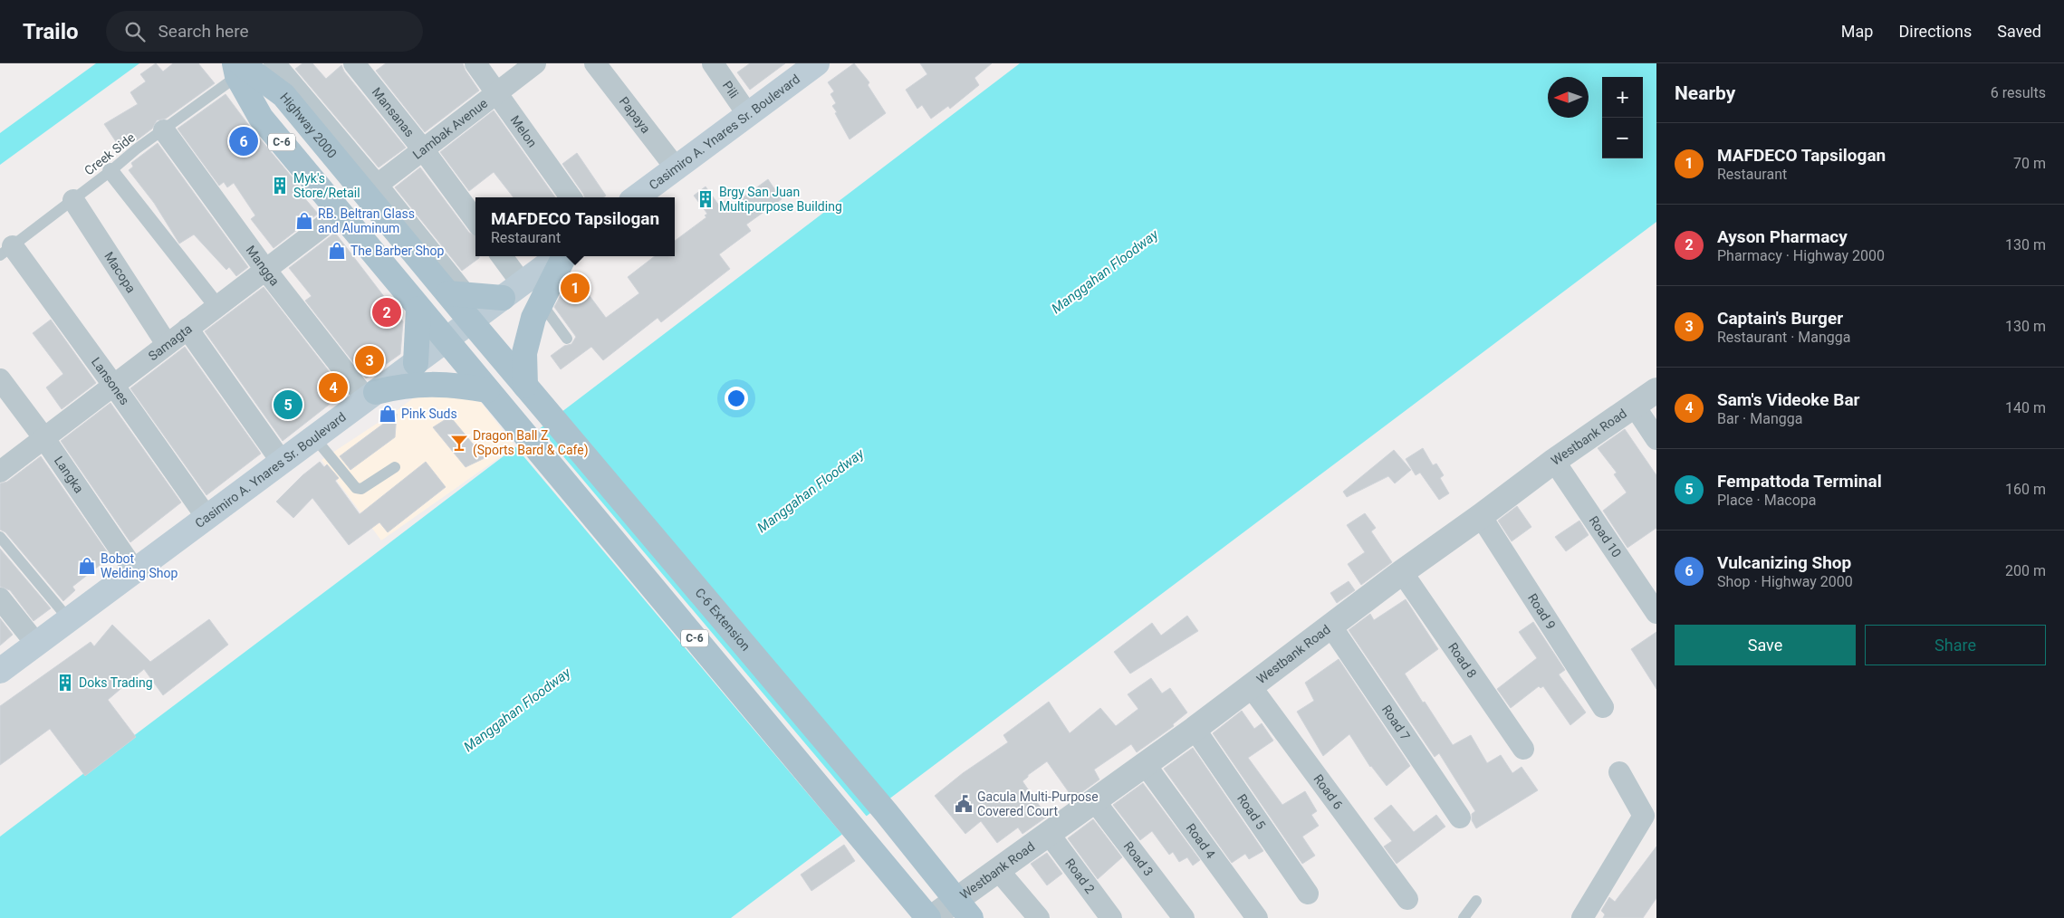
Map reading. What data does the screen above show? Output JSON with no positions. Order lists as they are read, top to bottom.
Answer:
{
  "streets": {
    "main road": [
      "Highway 2000",
      "Casimiro A. Ynares Sr. Boulevard",
      "C-6",
      "C-6 Extension"
    ],
    "street": [
      "Pili",
      "Mansanas",
      "Papaya",
      "Lambak Avenue",
      "Melon",
      "Mangga",
      "Macopa",
      "Samagta",
      "Lansones",
      "Westbank Road",
      "Langka",
      "Road 10",
      "Road 9",
      "Road 8",
      "Road 7",
      "Road 6",
      "Road 5",
      "Road 4",
      "Road 3",
      "Road 2"
    ],
    "lane": ["Creek Side"]
  },
  "crossings": [
    ["Pili", "Casimiro A. Ynares Sr. Boulevard"],
    ["Mansanas", "Lambak Avenue"],
    ["Papaya", "Casimiro A. Ynares Sr. Boulevard"],
    ["Highway 2000", "Lambak Avenue"],
    ["Highway 2000", "Casimiro A. Ynares Sr. Boulevard"],
    ["Highway 2000", "C-6"],
    ["Highway 2000", "Creek Side"],
    ["Highway 2000", "C-6 Extension"],
    ["Lambak Avenue", "Melon"],
    ["Casimiro A. Ynares Sr. Boulevard", "C-6"],
    ["Casimiro A. Ynares Sr. Boulevard", "Mangga"],
    ["Casimiro A. Ynares Sr. Boulevard", "Lansones"],
    ["Casimiro A. Ynares Sr. Boulevard", "Langka"],
    ["Casimiro A. Ynares Sr. Boulevard", "C-6 Extension"],
    ["C-6", "Creek Side"],
    ["C-6", "Samagta"],
    ["C-6", "Westbank Road"],
    ["Creek Side", "Mangga"],
    ["Creek Side", "Macopa"],
    ["Creek Side", "Lansones"],
    ["Mangga", "Samagta"],
    ["Macopa", "Samagta"],
    ["Samagta", "Lansones"],
    ["Samagta", "Langka"],
    ["Westbank Road", "Road 10"],
    ["Westbank Road", "Road 9"],
    ["Westbank Road", "C-6 Extension"],
    ["Westbank Road", "Road 8"],
    ["Westbank Road", "Road 7"],
    ["Westbank Road", "Road 6"],
    ["Westbank Road", "Road 5"],
    ["Westbank Road", "Road 4"],
    ["Westbank Road", "Road 3"],
    ["Westbank Road", "Road 2"]
  ],
  "water": ["Manggahan Floodway"],
  "places": {
    "building": ["Myk's Store/Retail", "Brgy San Juan Multipurpose Building", "Doks Trading"],
    "shop": [
      "RB. Beltran Glass and Aluminum",
      "The Barber Shop",
      "Pink Suds",
      "Bobot Welding Shop"
    ],
    "bar": ["Dragon Ball Z (Sports Bard & Cafe)"],
    "public building": ["Gacula Multi-Purpose Covered Court"]
  },
  "north": "left",
  "page": {
    "header": "Trailo",
    "search": "Search here",
    "nav": ["Map", "Directions", "Saved"],
    "heading": ["Nearby", "6 results"],
    "map_buttons": ["+", "−"],
    "list": [
      {
        "mark": "1",
        "name": "MAFDECO Tapsilogan",
        "note": "Restaurant",
        "value": "70 m"
      },
      {
        "mark": "2",
        "name": "Ayson Pharmacy",
        "note": "Pharmacy · Highway 2000",
        "value": "130 m"
      },
      {
        "mark": "3",
        "name": "Captain's Burger",
        "note": "Restaurant · Mangga",
        "value": "130 m"
      },
      {
        "mark": "4",
        "name": "Sam's Videoke Bar",
        "note": "Bar · Mangga",
        "value": "140 m"
      },
      {
        "mark": "5",
        "name": "Fempattoda Terminal",
        "note": "Place · Macopa",
        "value": "160 m"
      },
      {
        "mark": "6",
        "name": "Vulcanizing Shop",
        "note": "Shop · Highway 2000",
        "value": "200 m"
      }
    ],
    "pins": [
      "6",
      "1",
      "2",
      "3",
      "4",
      "5"
    ],
    "popup": ["MAFDECO Tapsilogan", "Restaurant"],
    "buttons": ["Save", "Share"]
  }
}
